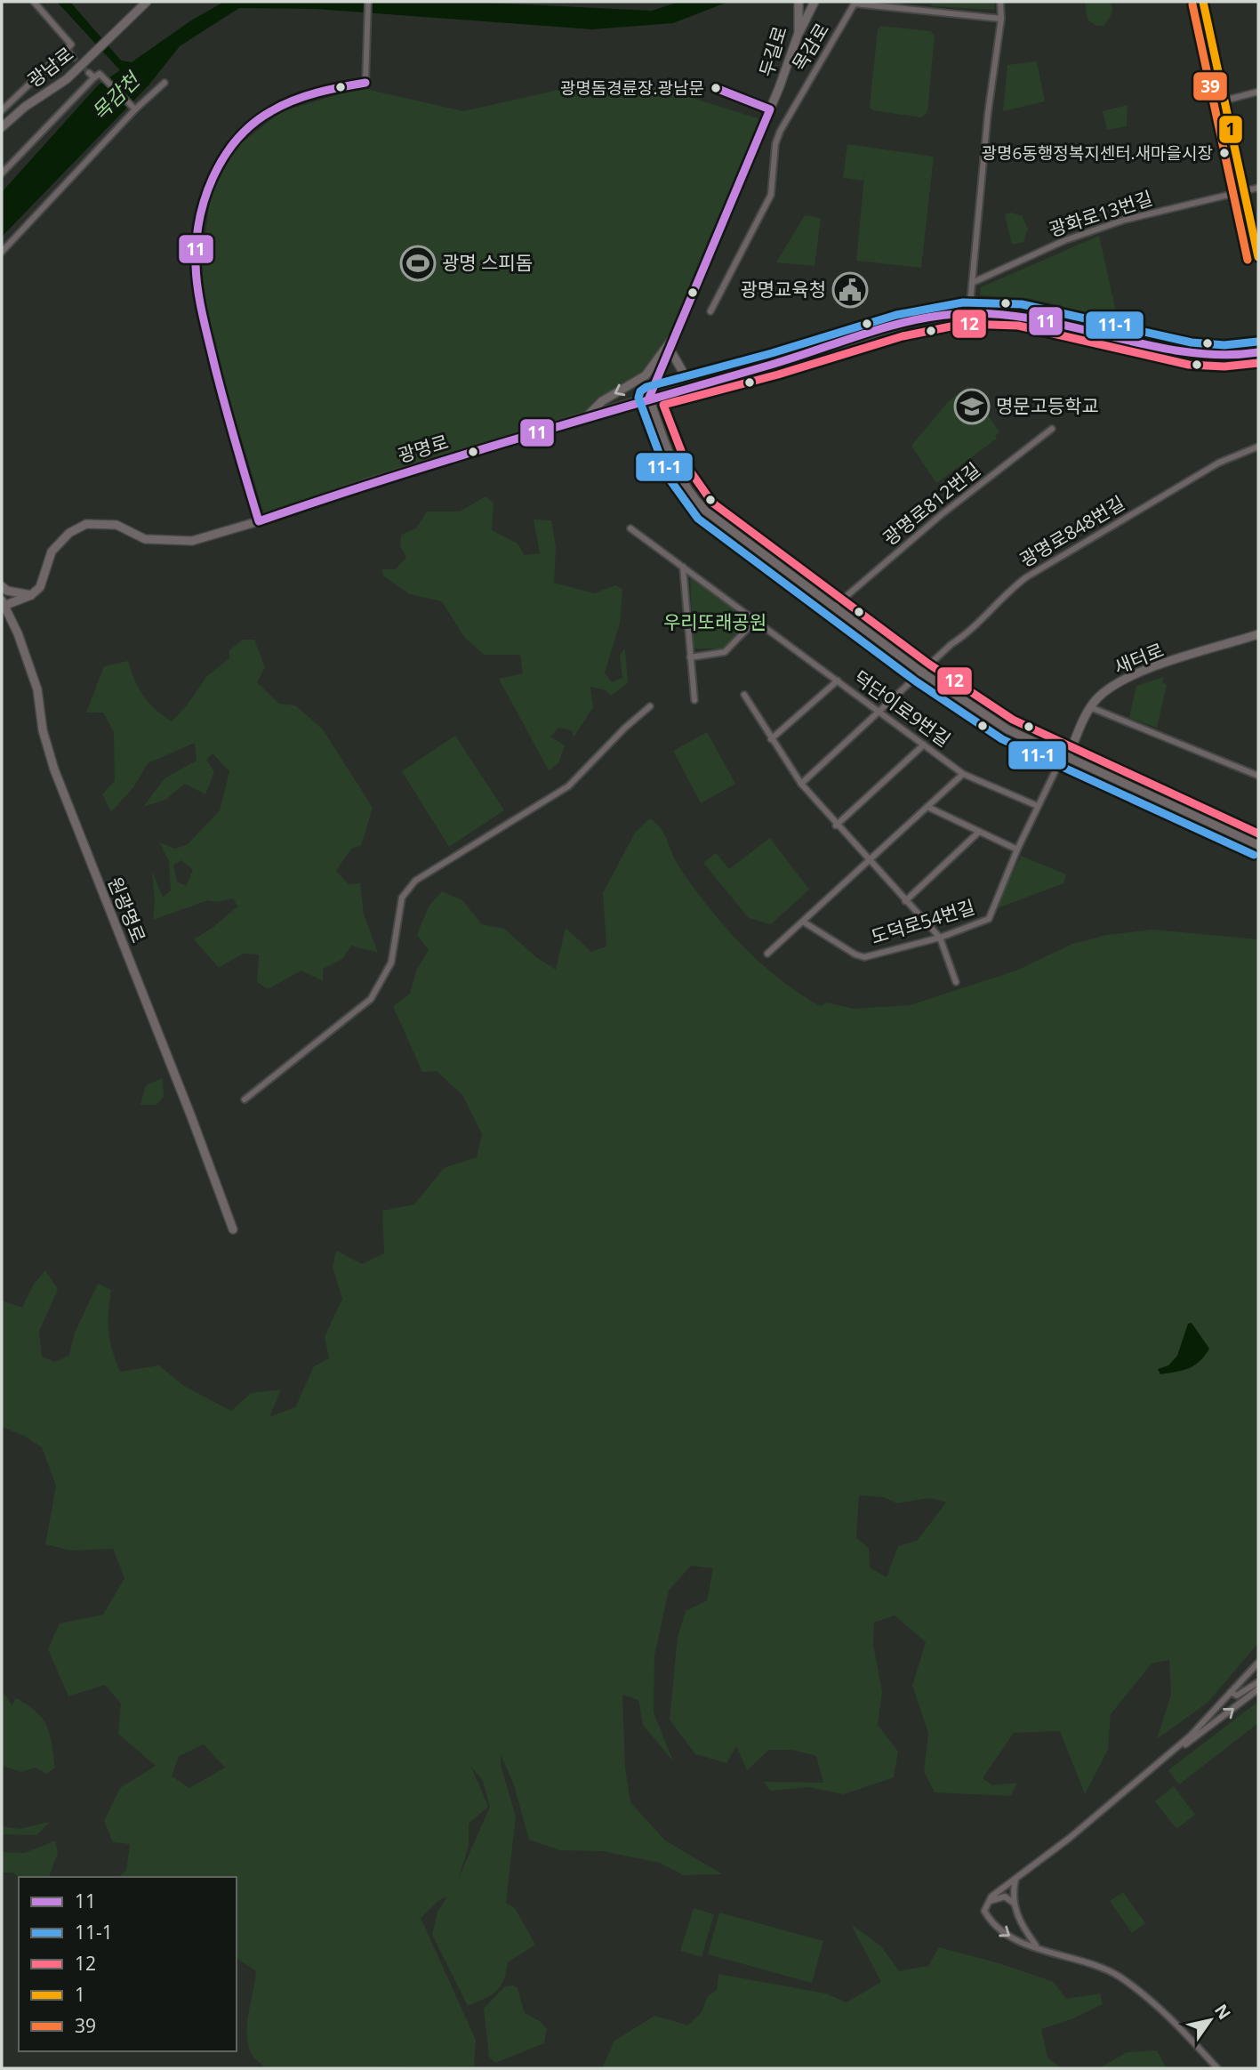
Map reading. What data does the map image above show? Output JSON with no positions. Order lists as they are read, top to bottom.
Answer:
{
  "streets": {
    "street": [
      "목감로",
      "두길로",
      "광남로",
      "광화로13번길",
      "광명로",
      "광명로812번길",
      "광명로848번길",
      "새터로",
      "덕단이로9번길",
      "원광명로",
      "도덕로54번길"
    ]
  },
  "crossings": [
    ["광명로848번길", "덕단이로9번길"],
    ["새터로", "도덕로54번길"],
    ["덕단이로9번길", "도덕로54번길"]
  ],
  "water": ["목감천"],
  "parks": ["우리또래공원"],
  "places": {
    "other": ["광명돔경륜장.광남문", "광명6동행정복지센터.새마을시장"],
    "sports": ["광명 스피돔"],
    "public building": ["광명교육청"],
    "school or university": ["명문고등학교"]
  },
  "lines": [
    "transit line 1",
    "transit line 39",
    "transit line 11",
    "transit line 11-1",
    "transit line 12"
  ],
  "legend": [
    "11",
    "11-1",
    "12",
    "1",
    "39"
  ],
  "north": "top right"
}
